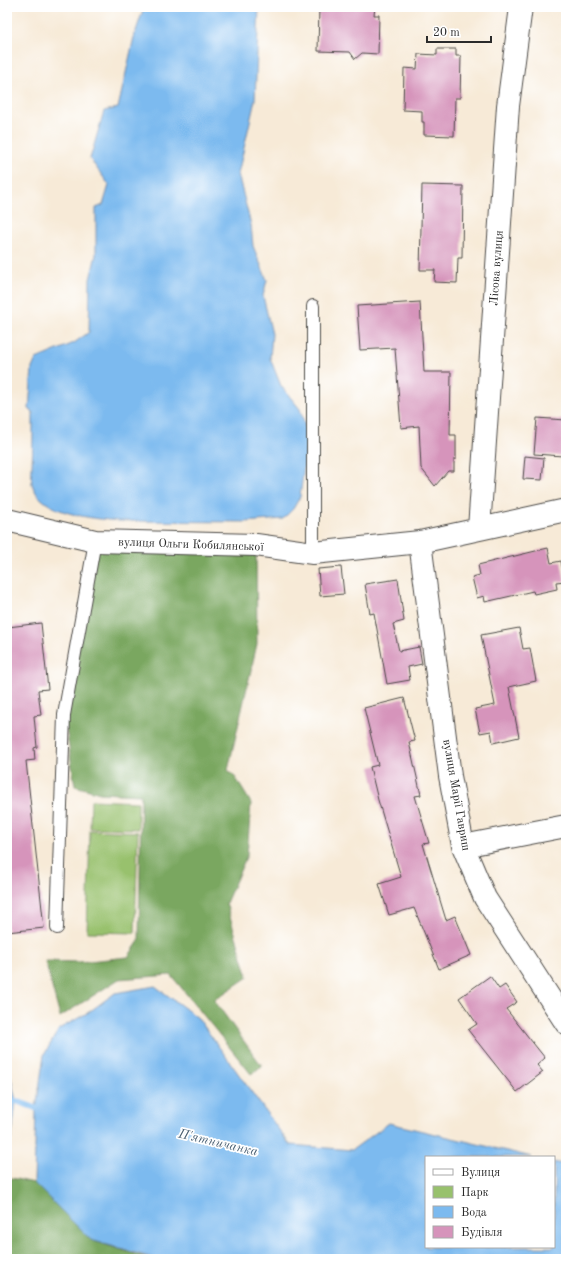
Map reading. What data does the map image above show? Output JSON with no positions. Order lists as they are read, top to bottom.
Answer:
{
  "streets": {
    "street": ["Лісова вулиця", "вулиця Ольги Кобилянської", "вулиця Марії Гавриш"]
  },
  "crossings": [
    ["Лісова вулиця", "вулиця Ольги Кобилянської"],
    ["вулиця Ольги Кобилянської", "вулиця Марії Гавриш"]
  ],
  "water": ["П'ятничанка"],
  "legend": [
    "Вулиця",
    "Парк",
    "Вода",
    "Будівля"
  ],
  "scale_bar": "20 m"
}
